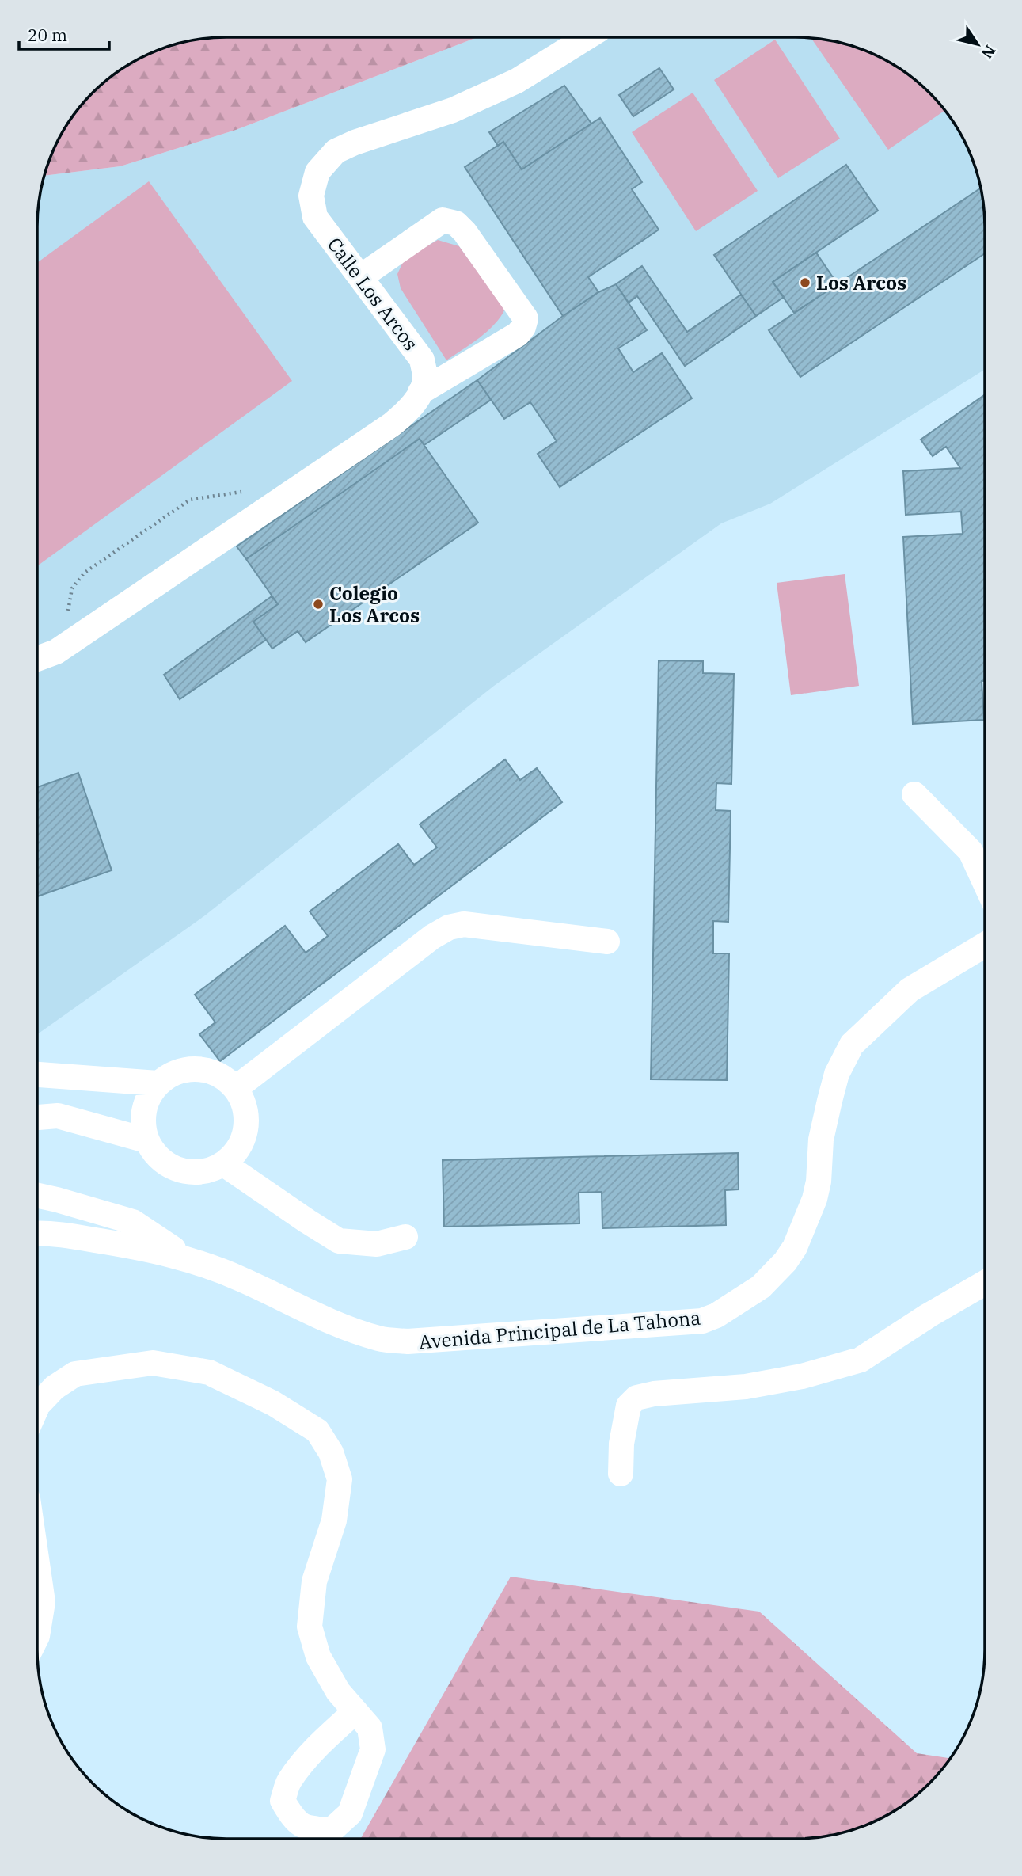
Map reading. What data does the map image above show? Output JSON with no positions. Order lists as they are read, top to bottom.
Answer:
{
  "streets": {
    "street": ["Calle Los Arcos", "Avenida Principal de La Tahona"]
  },
  "places": ["Los Arcos", "Colegio Los Arcos"],
  "scale_bar": "20 m",
  "north": "bottom right"
}
